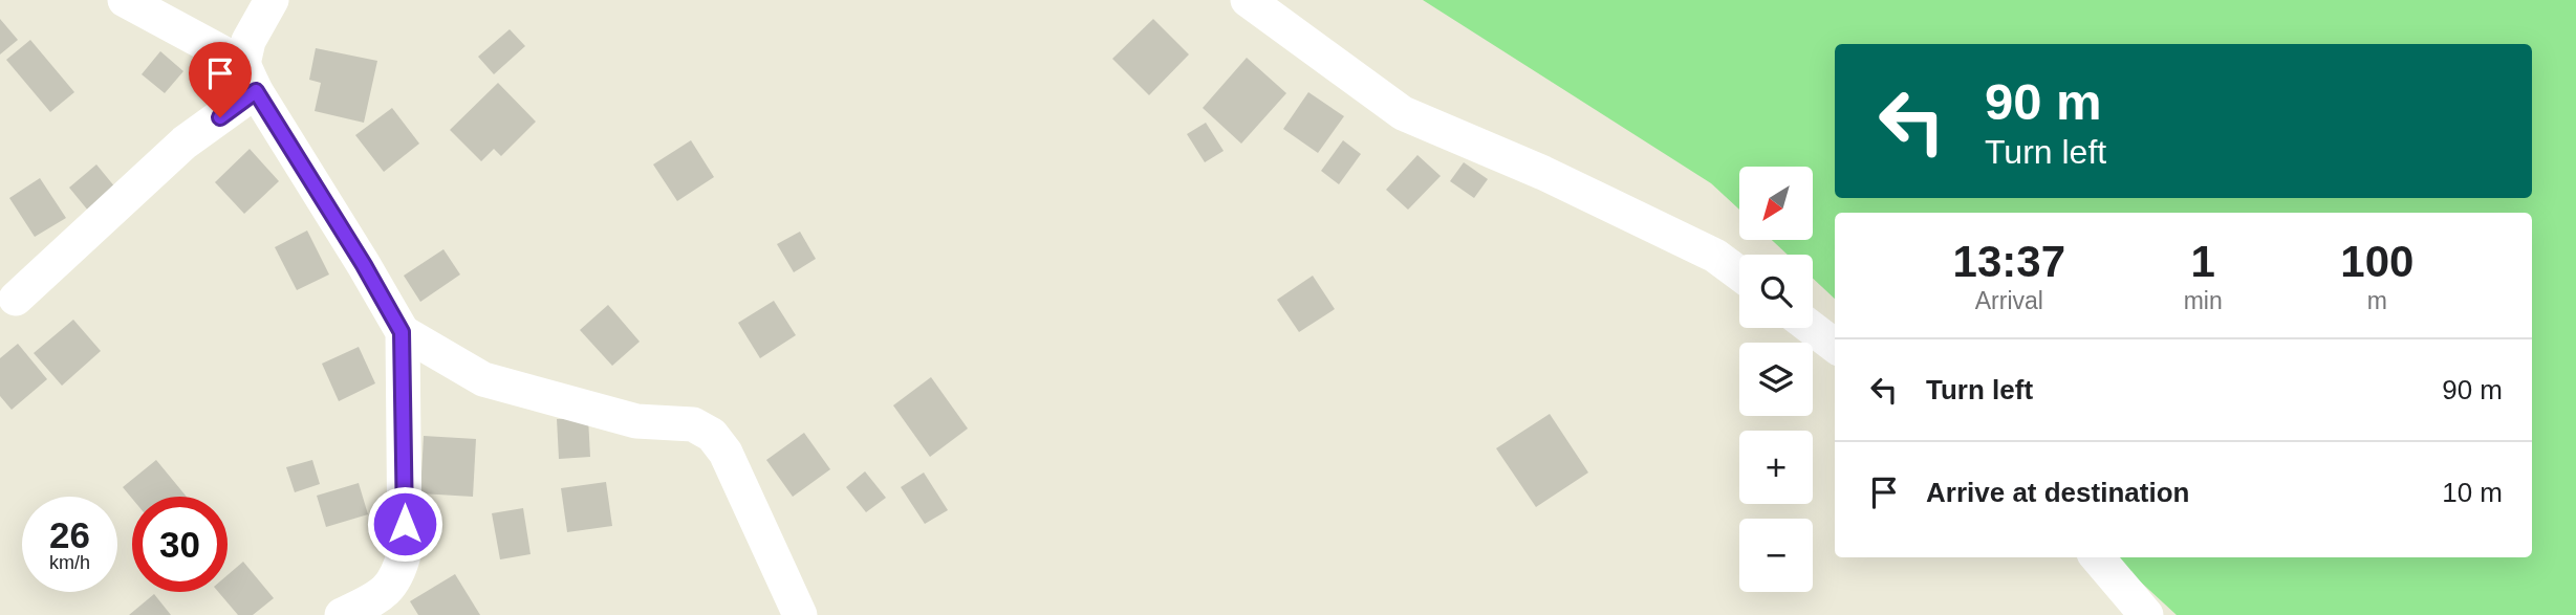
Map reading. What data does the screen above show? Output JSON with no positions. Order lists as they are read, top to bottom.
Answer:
{
  "north": "bottom left",
  "page": {
    "turn": ["90 m", "Turn left"],
    "map_buttons": ["+", "−"],
    "eta": [
      "13:37",
      "Arrival",
      "1",
      "min",
      "100",
      "m"
    ],
    "list": [
      {
        "name": "Turn left",
        "value": "90 m"
      },
      {
        "name": "Arrive at destination",
        "value": "10 m"
      }
    ],
    "speed": "26 km/h",
    "limit": "30"
  }
}
